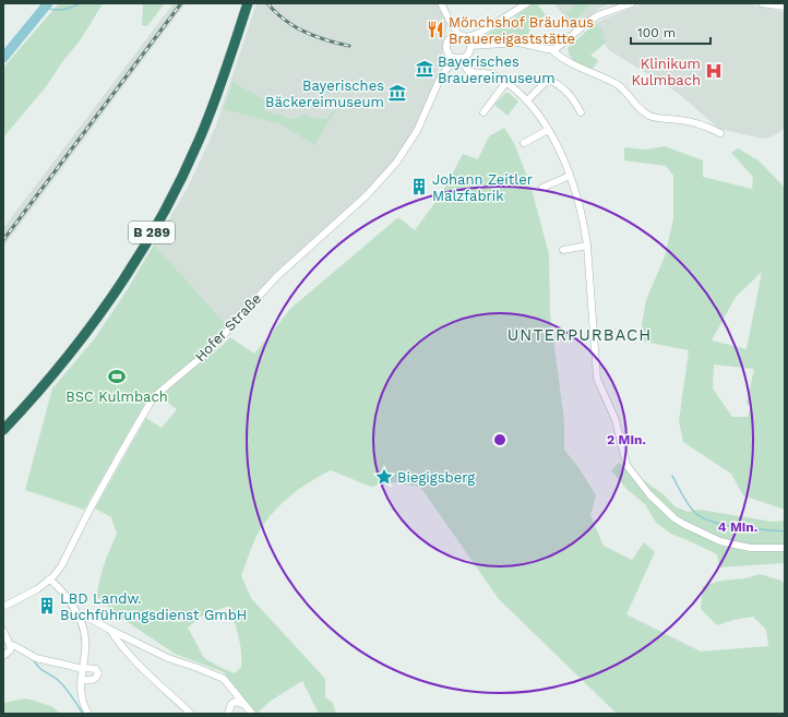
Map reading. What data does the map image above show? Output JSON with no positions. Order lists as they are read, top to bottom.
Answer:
{
  "streets": {
    "highway": ["B 289"],
    "street": ["Hofer Straße"]
  },
  "districts": ["UNTERPURBACH"],
  "places": {
    "restaurant": ["Mönchshof Bräuhaus Brauereigaststätte"],
    "museum": ["Bayerisches Brauereimuseum", "Bayerisches Bäckereimuseum"],
    "hospital": ["Klinikum Kulmbach"],
    "building": ["Johann Zeitler Malzfabrik", "LBD Landw. Buchführungsdienst GmbH"],
    "sports": ["BSC Kulmbach"],
    "place": ["Biegigsberg"]
  },
  "scale_bar": "100 m",
  "rings": ["2 Min.", "4 Min."]
}
